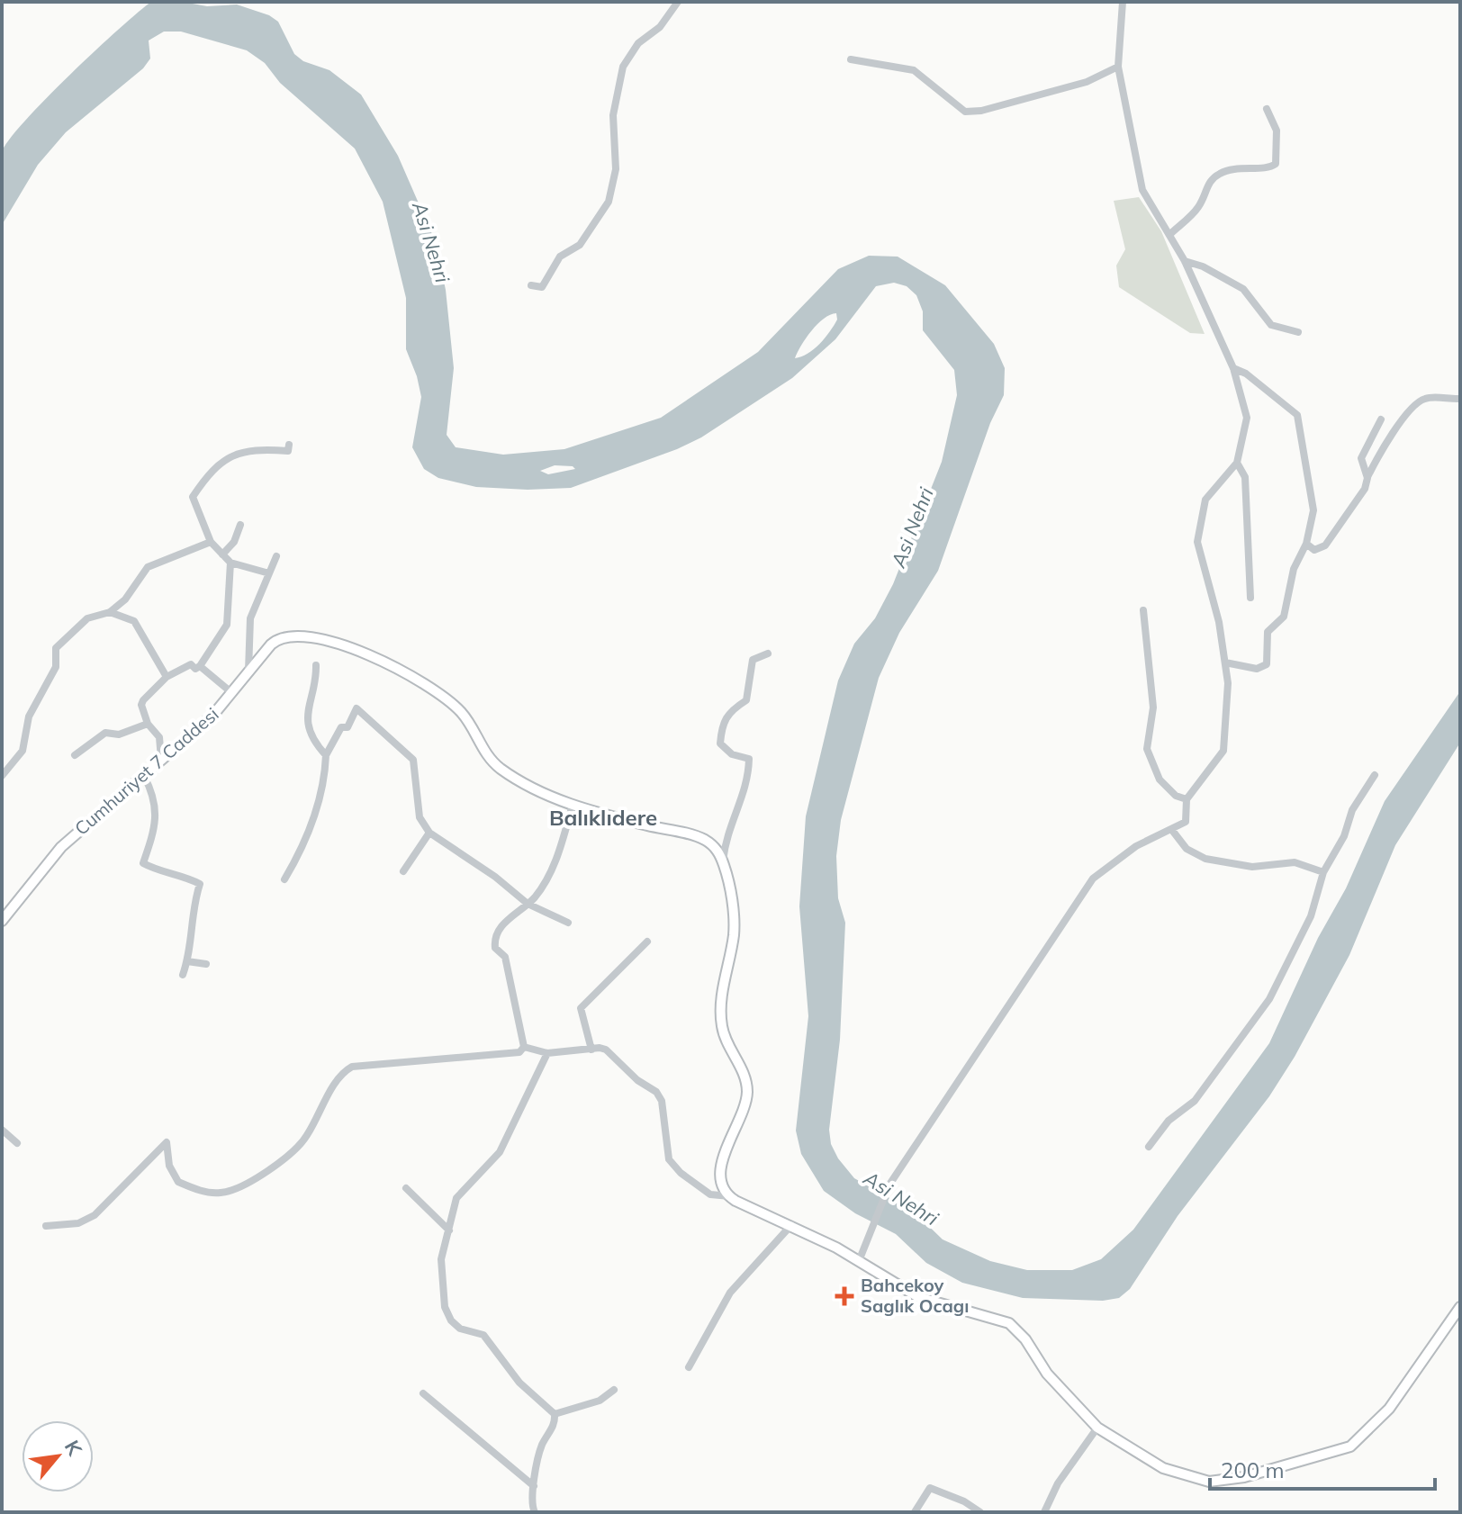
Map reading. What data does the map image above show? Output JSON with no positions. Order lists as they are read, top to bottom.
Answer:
{
  "streets": {
    "main road": ["Cumhuriyet 7 Caddesi"]
  },
  "districts": ["Balıklıdere"],
  "water": ["Asi Nehri"],
  "places": {
    "health": ["Bahcekoy Saglık Ocagı"]
  },
  "scale_bar": "200 m",
  "north": "top right"
}
